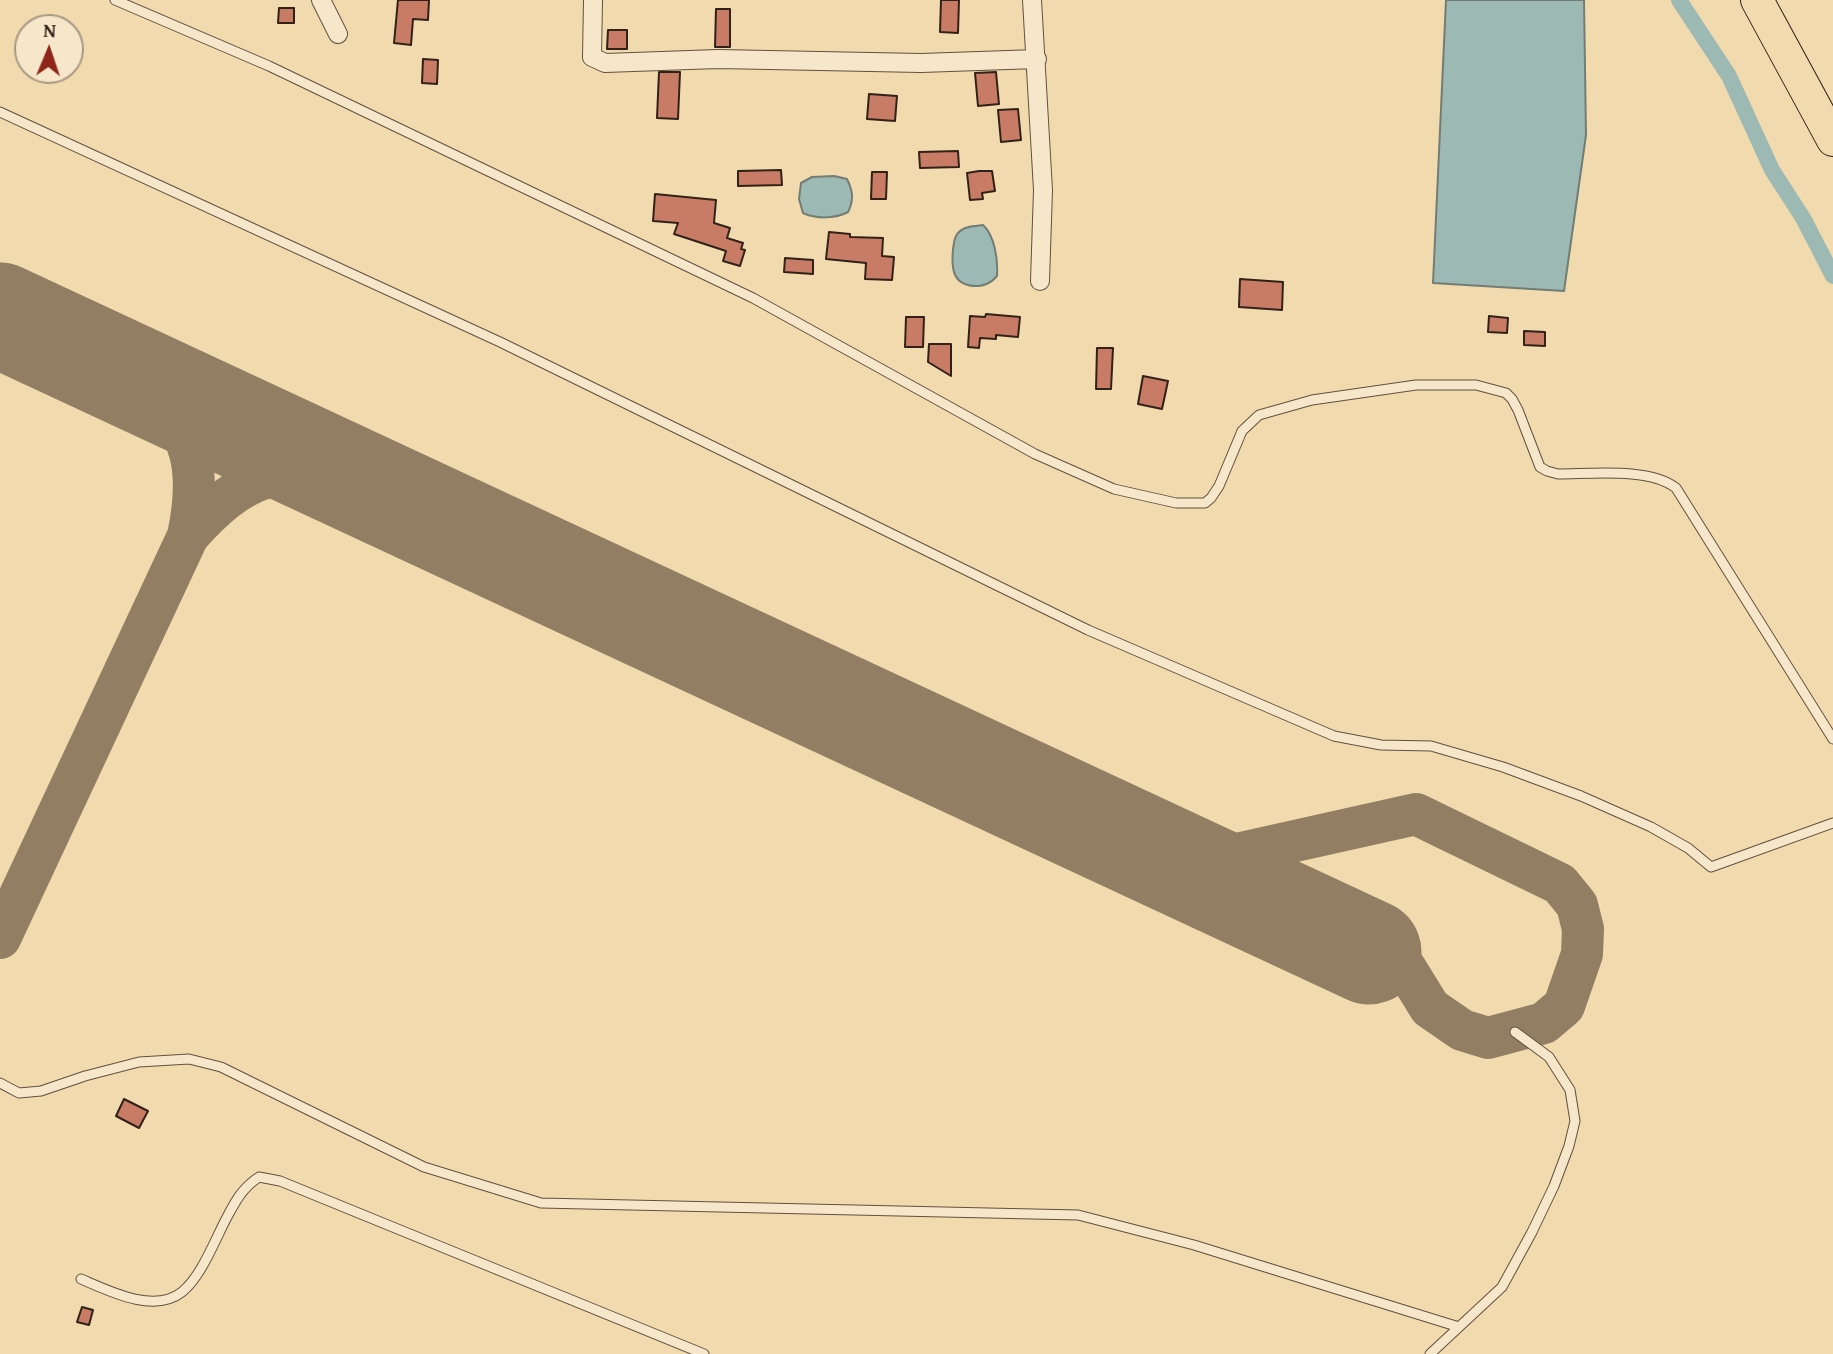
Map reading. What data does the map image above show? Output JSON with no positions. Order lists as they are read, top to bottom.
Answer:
{
  "north": "top"
}
